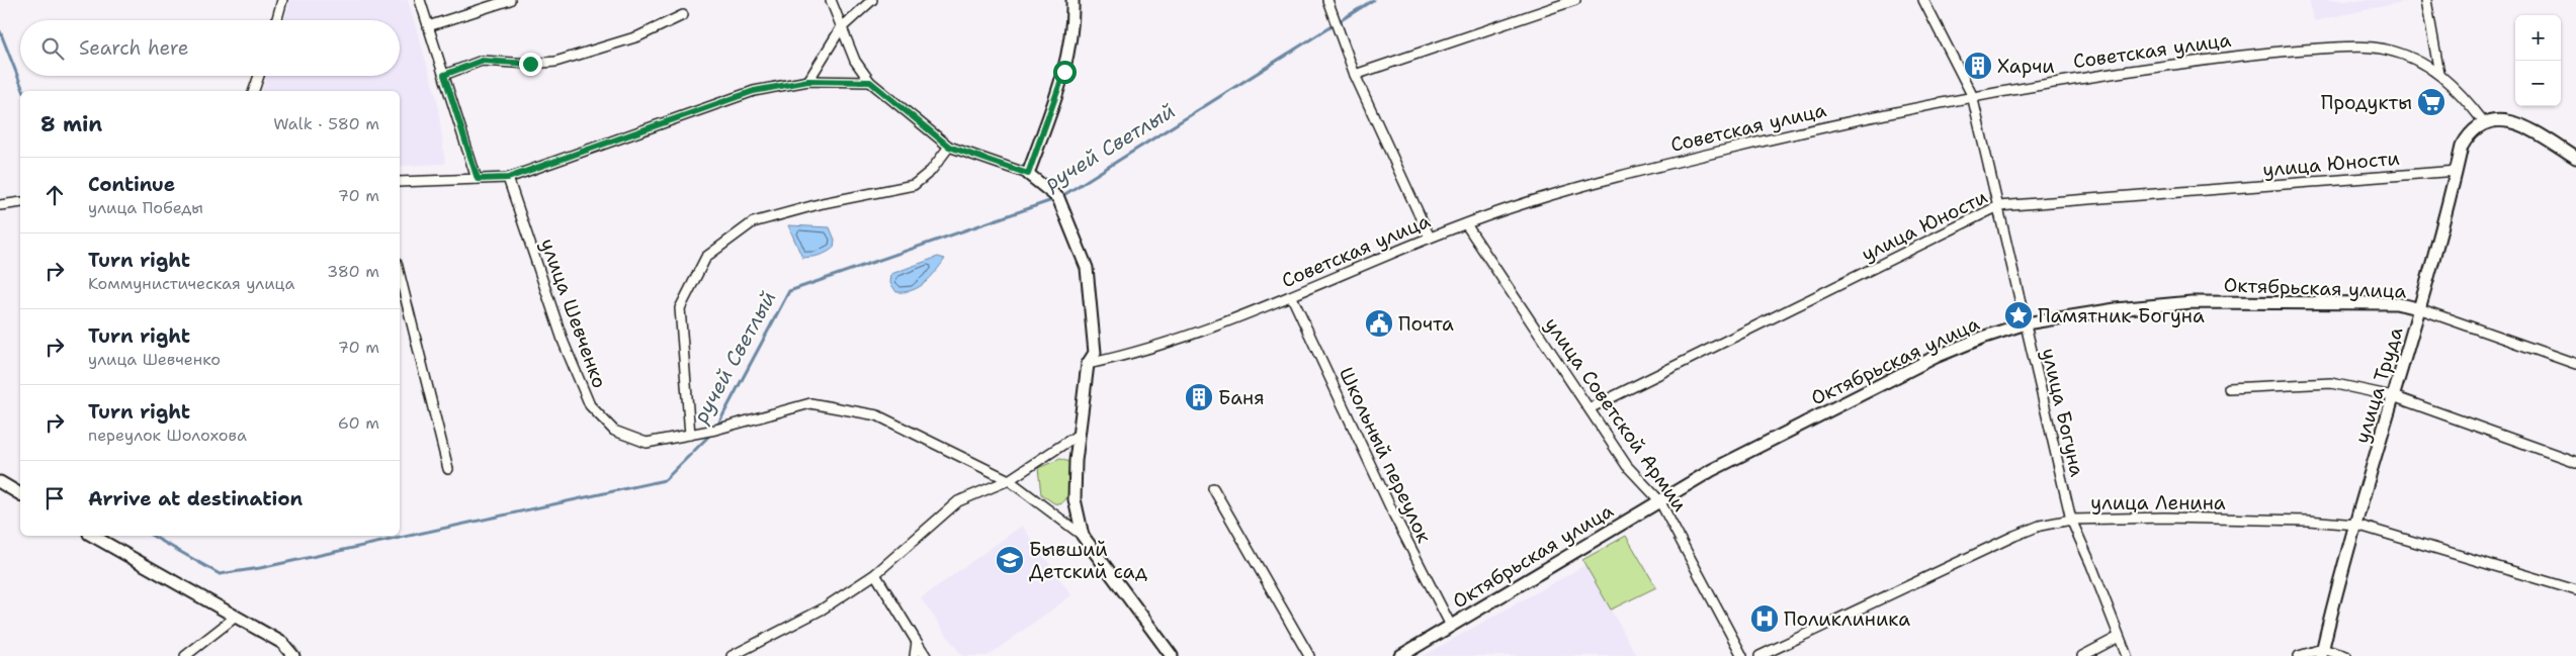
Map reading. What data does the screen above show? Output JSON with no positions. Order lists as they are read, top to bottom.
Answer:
{
  "streets": {
    "street": [
      "Советская улица",
      "улица Юности",
      "Октябрьская улица",
      "улица Шевченко",
      "улица Труда",
      "улица Богуна",
      "улица Советской Армии",
      "Школьный переулок",
      "улица Ленина"
    ]
  },
  "crossings": [
    ["Советская улица", "улица Богуна"],
    ["Советская улица", "улица Советской Армии"],
    ["Советская улица", "Школьный переулок"],
    ["улица Юности", "улица Труда"],
    ["улица Юности", "улица Богуна"],
    ["улица Юности", "улица Советской Армии"],
    ["Октябрьская улица", "улица Труда"],
    ["Октябрьская улица", "улица Богуна"],
    ["Октябрьская улица", "улица Советской Армии"],
    ["Октябрьская улица", "Школьный переулок"],
    ["улица Труда", "улица Ленина"],
    ["улица Богуна", "улица Ленина"]
  ],
  "water": ["ручей Светлый"],
  "places": {
    "building": ["Харчи", "Баня"],
    "supermarket": ["Продукты"],
    "place": ["Памятник Богуна"],
    "public building": ["Почта"],
    "school or university": ["Бывший Детский сад"],
    "hospital": ["Поликлиника"]
  },
  "page": {
    "map_buttons": ["+", "−"],
    "search": "Search here",
    "heading": ["8 min", "Walk · 580 m"],
    "list": [
      ["Continue", "улица Победы", "70 m"],
      ["Turn right", "Коммунистическая улица", "380 m"],
      ["Turn right", "улица Шевченко", "70 m"],
      ["Turn right", "переулок Шолохова", "60 m"],
      "Arrive at destination"
    ]
  }
}
